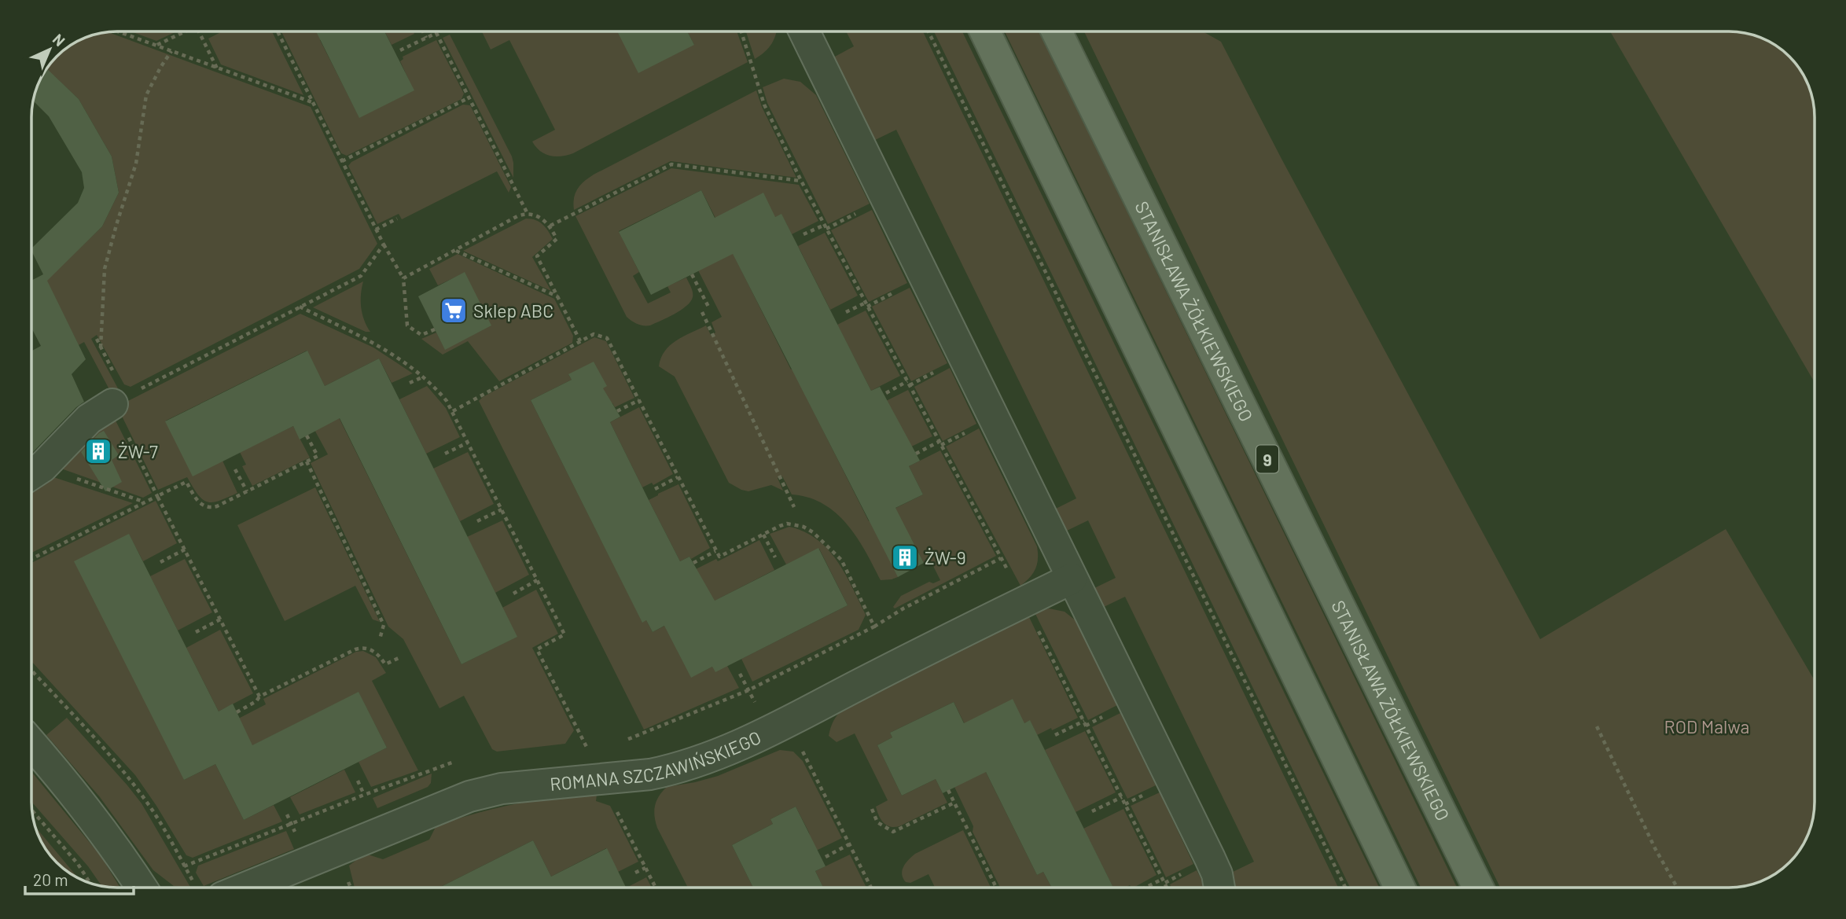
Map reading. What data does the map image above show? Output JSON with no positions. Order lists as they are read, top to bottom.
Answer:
{
  "streets": {
    "main road": ["STANISŁAWA ŻÓŁKIEWSKIEGO", "9"],
    "street": ["ROMANA SZCZAWIŃSKIEGO"]
  },
  "parks": ["ROD Malwa"],
  "places": {
    "supermarket": ["Sklep ABC"],
    "building": ["ŻW-7", "ŻW-9"]
  },
  "scale_bar": "20 m",
  "north": "top right"
}
